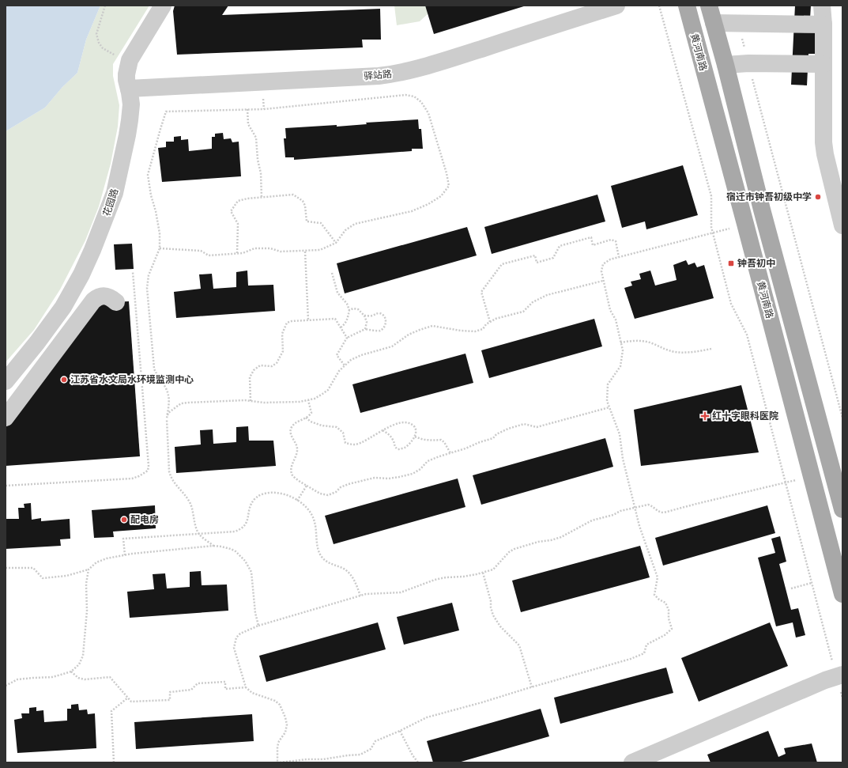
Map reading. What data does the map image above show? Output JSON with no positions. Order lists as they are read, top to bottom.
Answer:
{
  "streets": {
    "main road": ["黄河南路"],
    "street": ["驿站路", "花园路"]
  },
  "crossings": [
    ["驿站路", "花园路"]
  ],
  "places": {
    "other": ["宿迁市钟吾初级中学", "江苏省水文局水环境监测中心", "配电房"],
    "transit": ["钟吾初中"],
    "health": ["红十字眼科医院"]
  }
}
